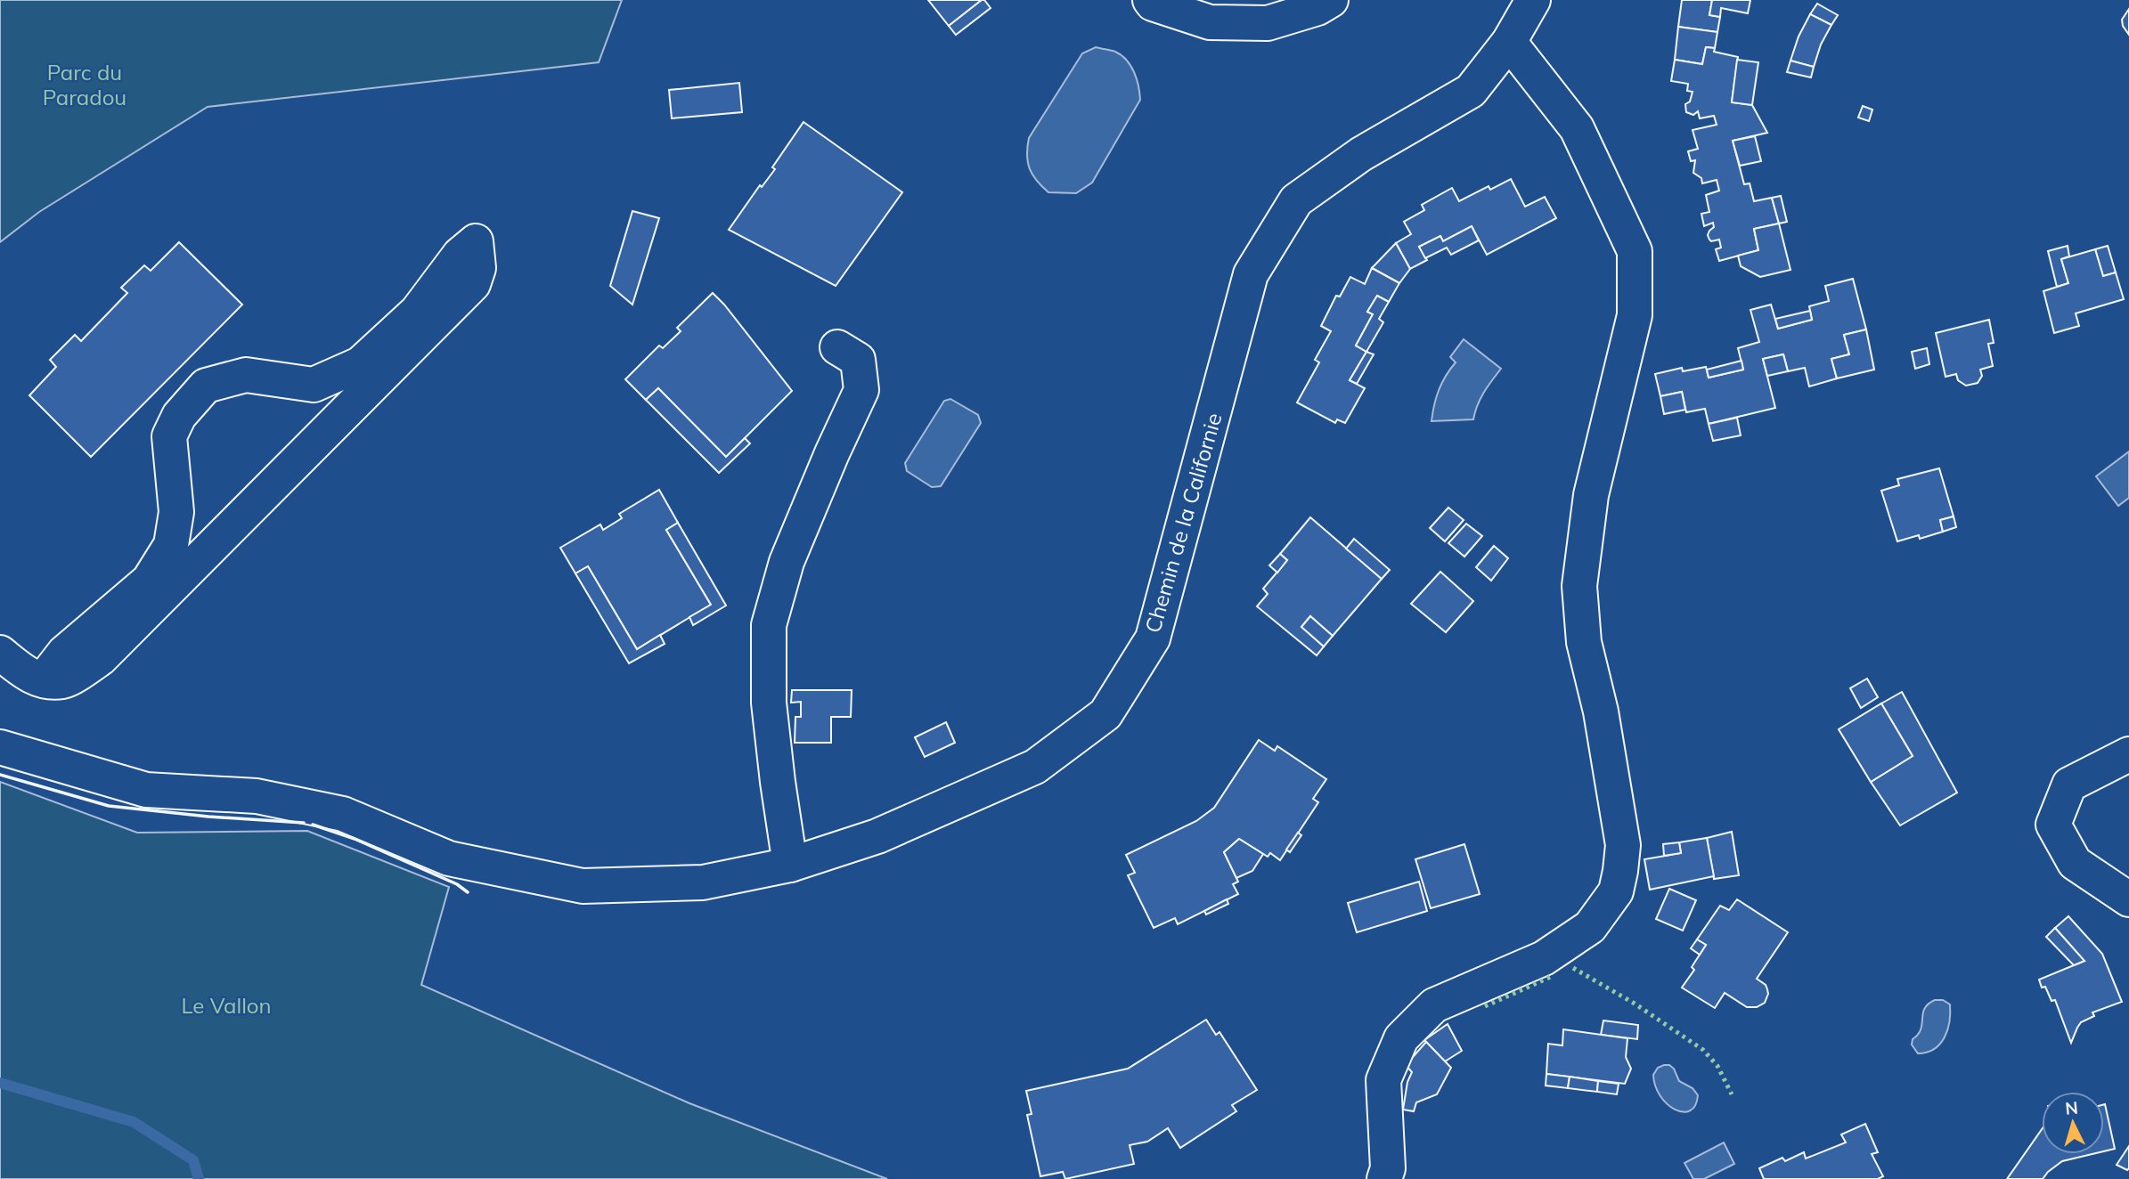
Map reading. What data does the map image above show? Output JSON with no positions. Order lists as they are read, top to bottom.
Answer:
{
  "streets": {
    "street": ["Chemin de la Californie"]
  },
  "parks": ["Parc du Paradou", "Le Vallon"],
  "north": "top"
}
